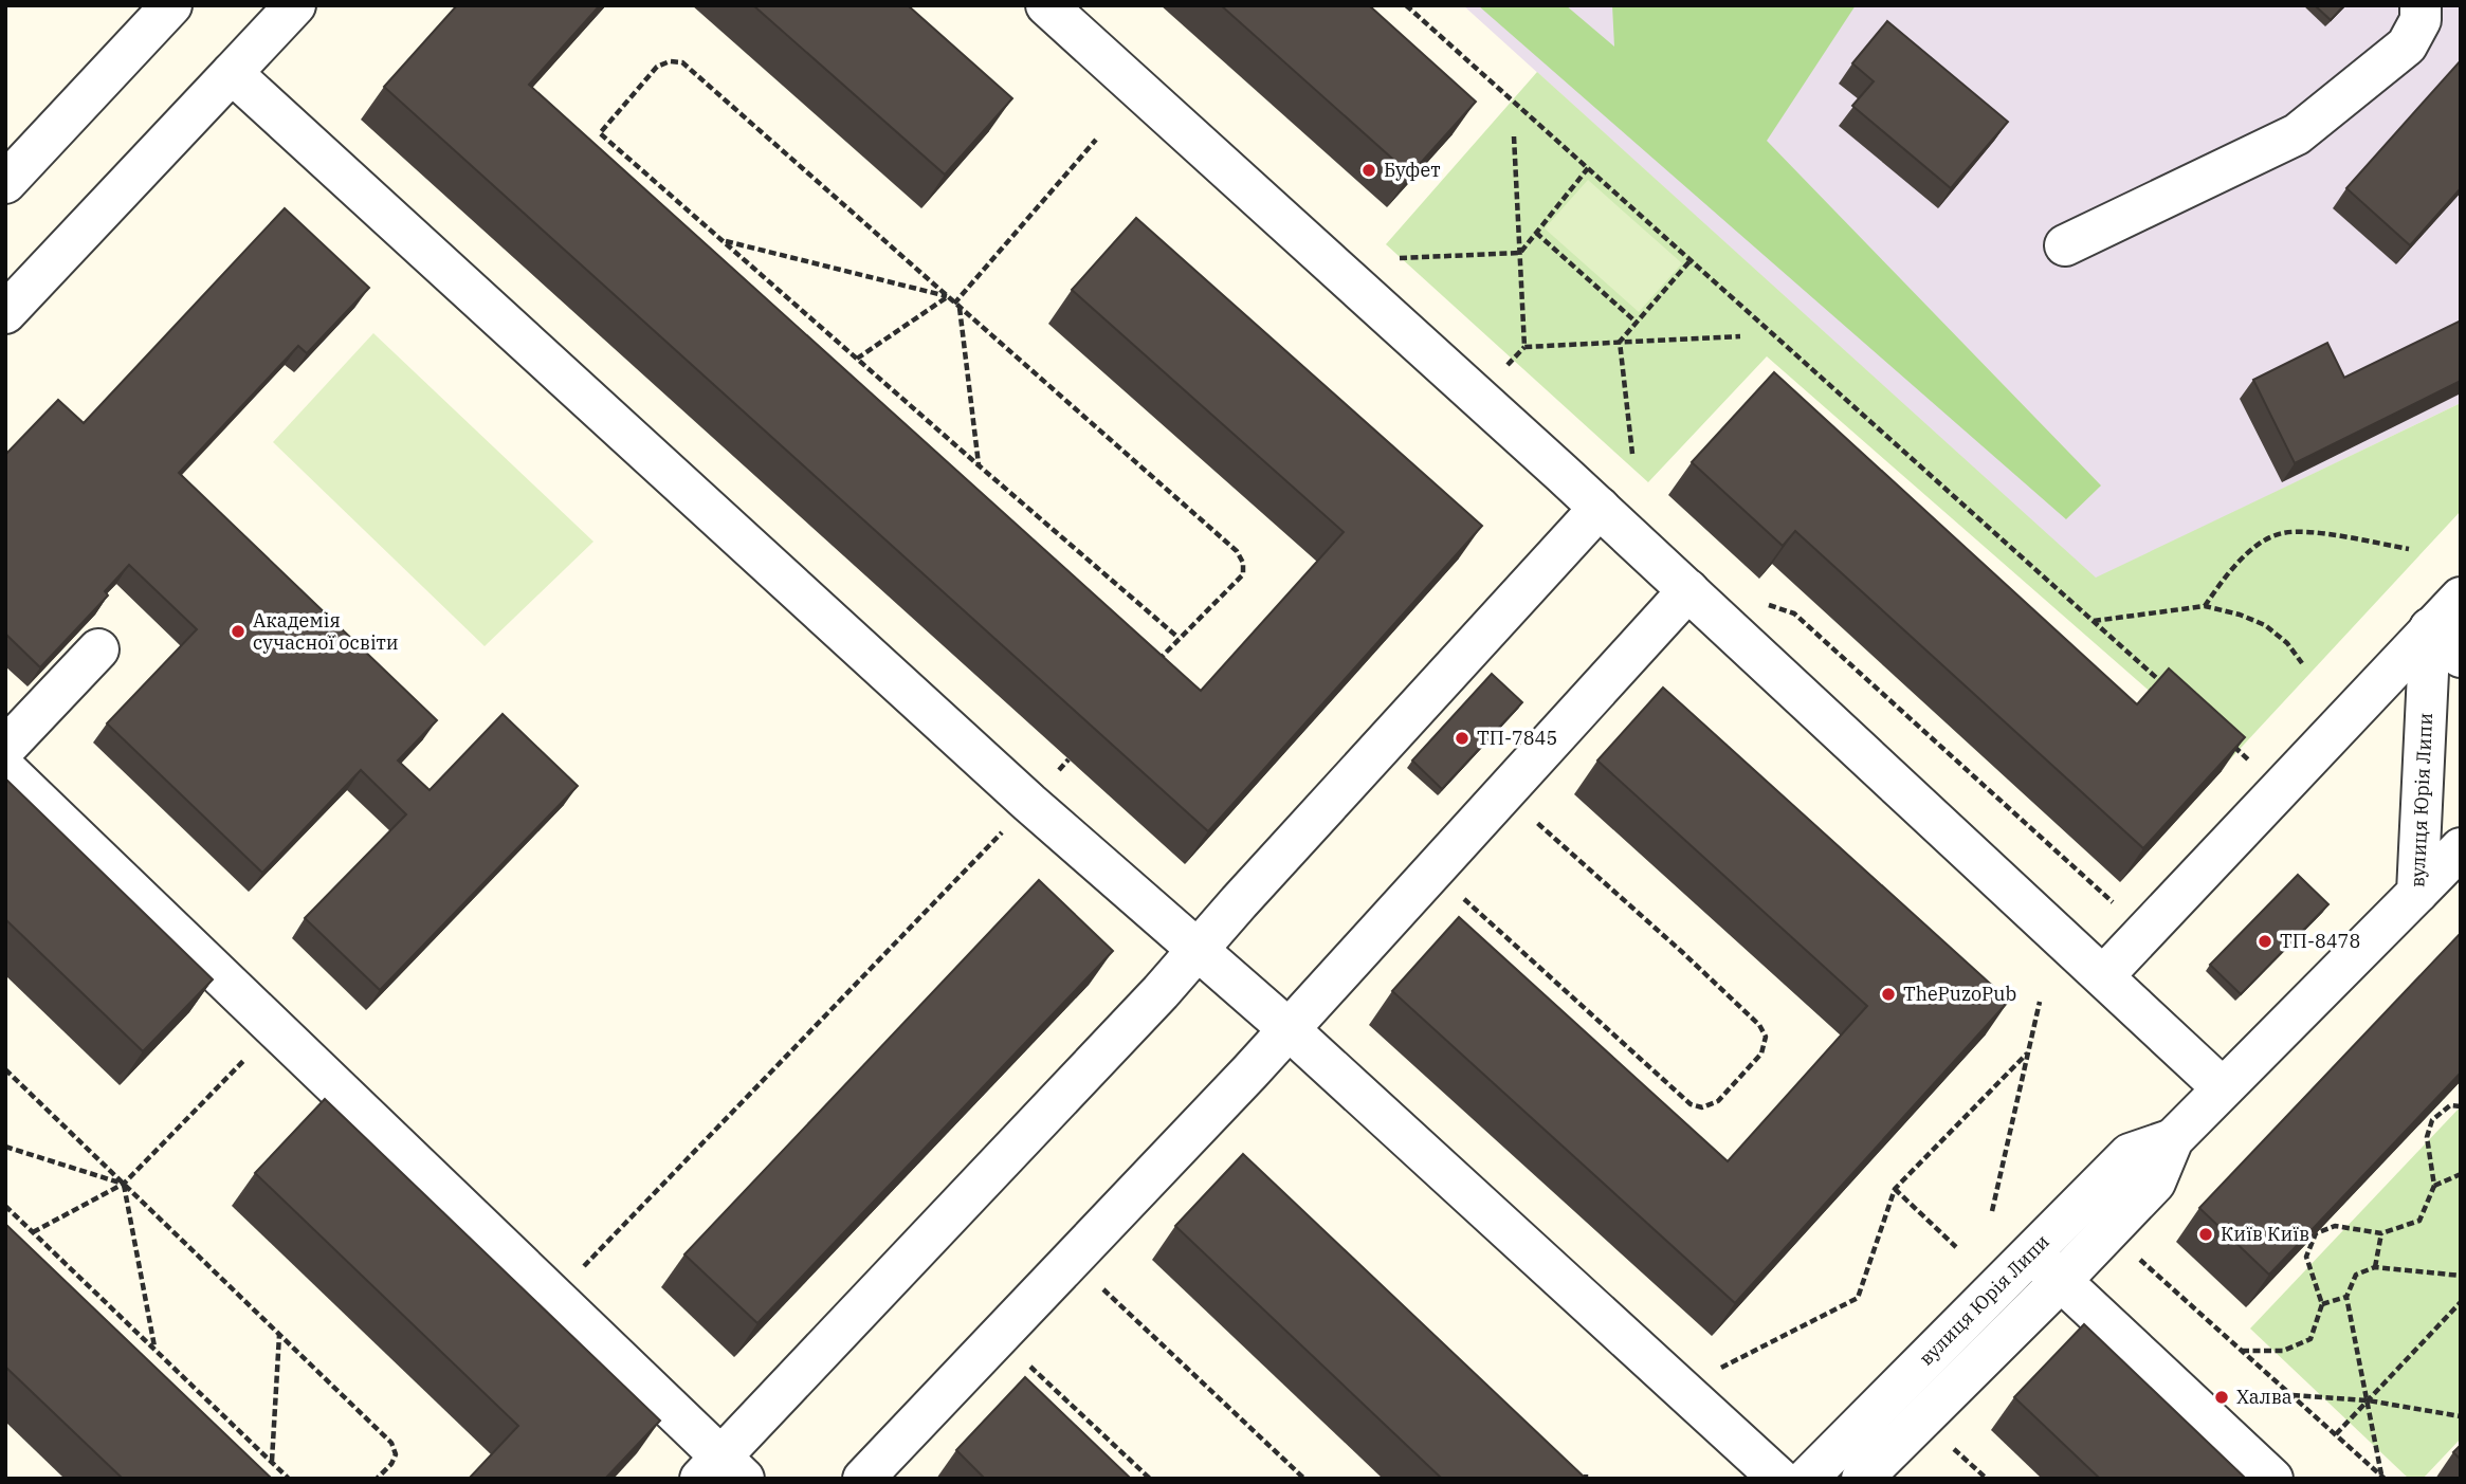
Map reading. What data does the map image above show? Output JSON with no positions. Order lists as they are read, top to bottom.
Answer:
{
  "streets": {
    "street": ["вулиця Юрія Липи"]
  },
  "places": [
    "Буфет",
    "Академія сучасної освіти",
    "ТП-7845",
    "ТП-8478",
    "ThePuzoPub",
    "Київ Київ",
    "Халва"
  ]
}
